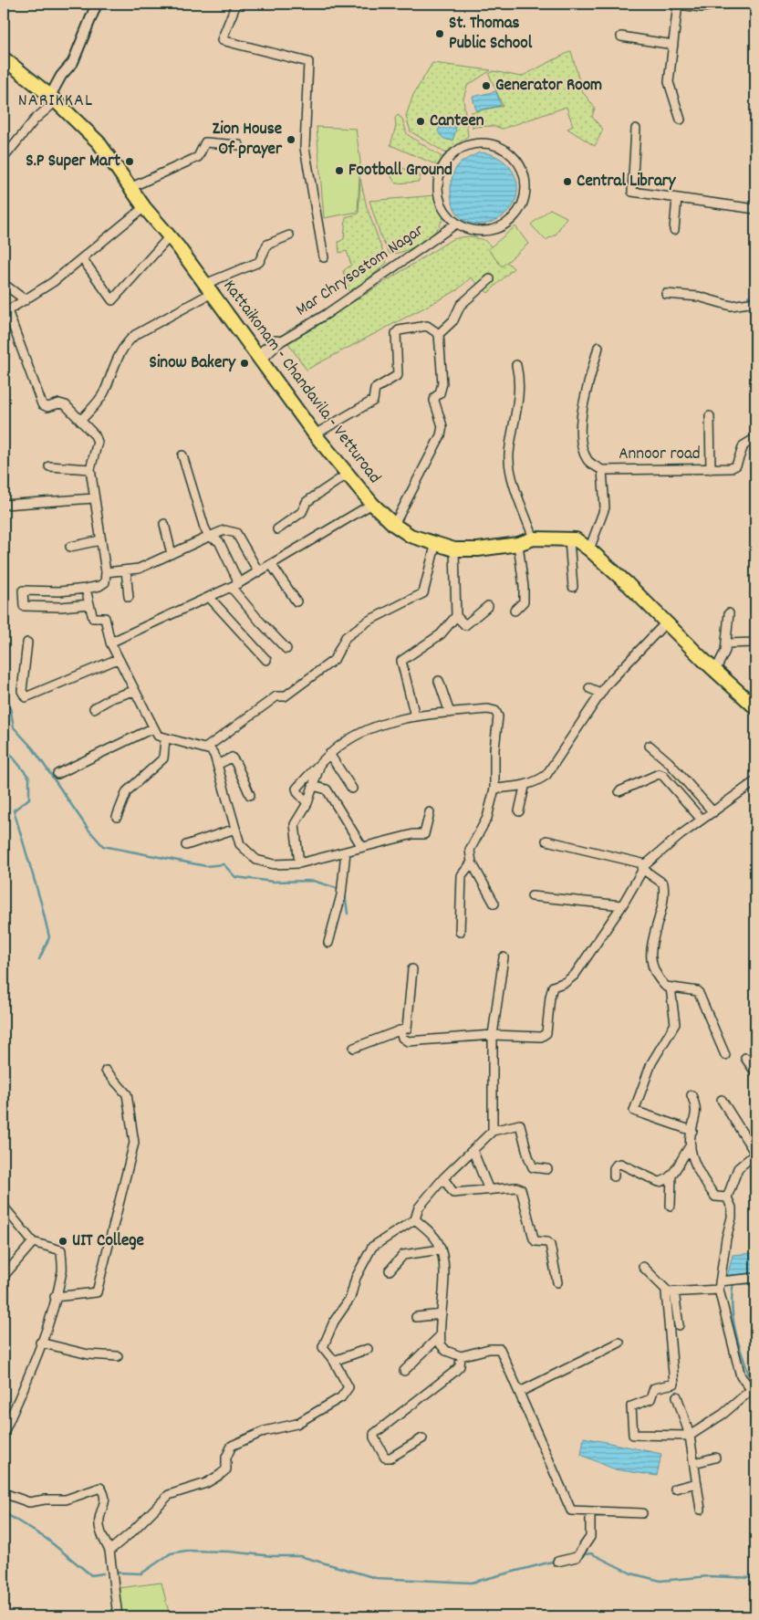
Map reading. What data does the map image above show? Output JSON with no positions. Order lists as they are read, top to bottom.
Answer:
{
  "streets": {
    "main road": ["Kattaikonam - Chandavila - Vetturoad"],
    "street": ["Mar Chrysostom Nagar", "Annoor road"]
  },
  "crossings": [
    ["Mar Chrysostom Nagar", "Kattaikonam - Chandavila - Vetturoad"],
    ["Kattaikonam - Chandavila - Vetturoad", "Annoor road"]
  ],
  "districts": ["NARIKKAL"],
  "places": [
    "St. Thomas Public School",
    "Generator Room",
    "Canteen",
    "Zion House Of prayer",
    "S.P Super Mart",
    "Football Ground",
    "Central Library",
    "Sinow Bakery",
    "UIT College"
  ]
}
